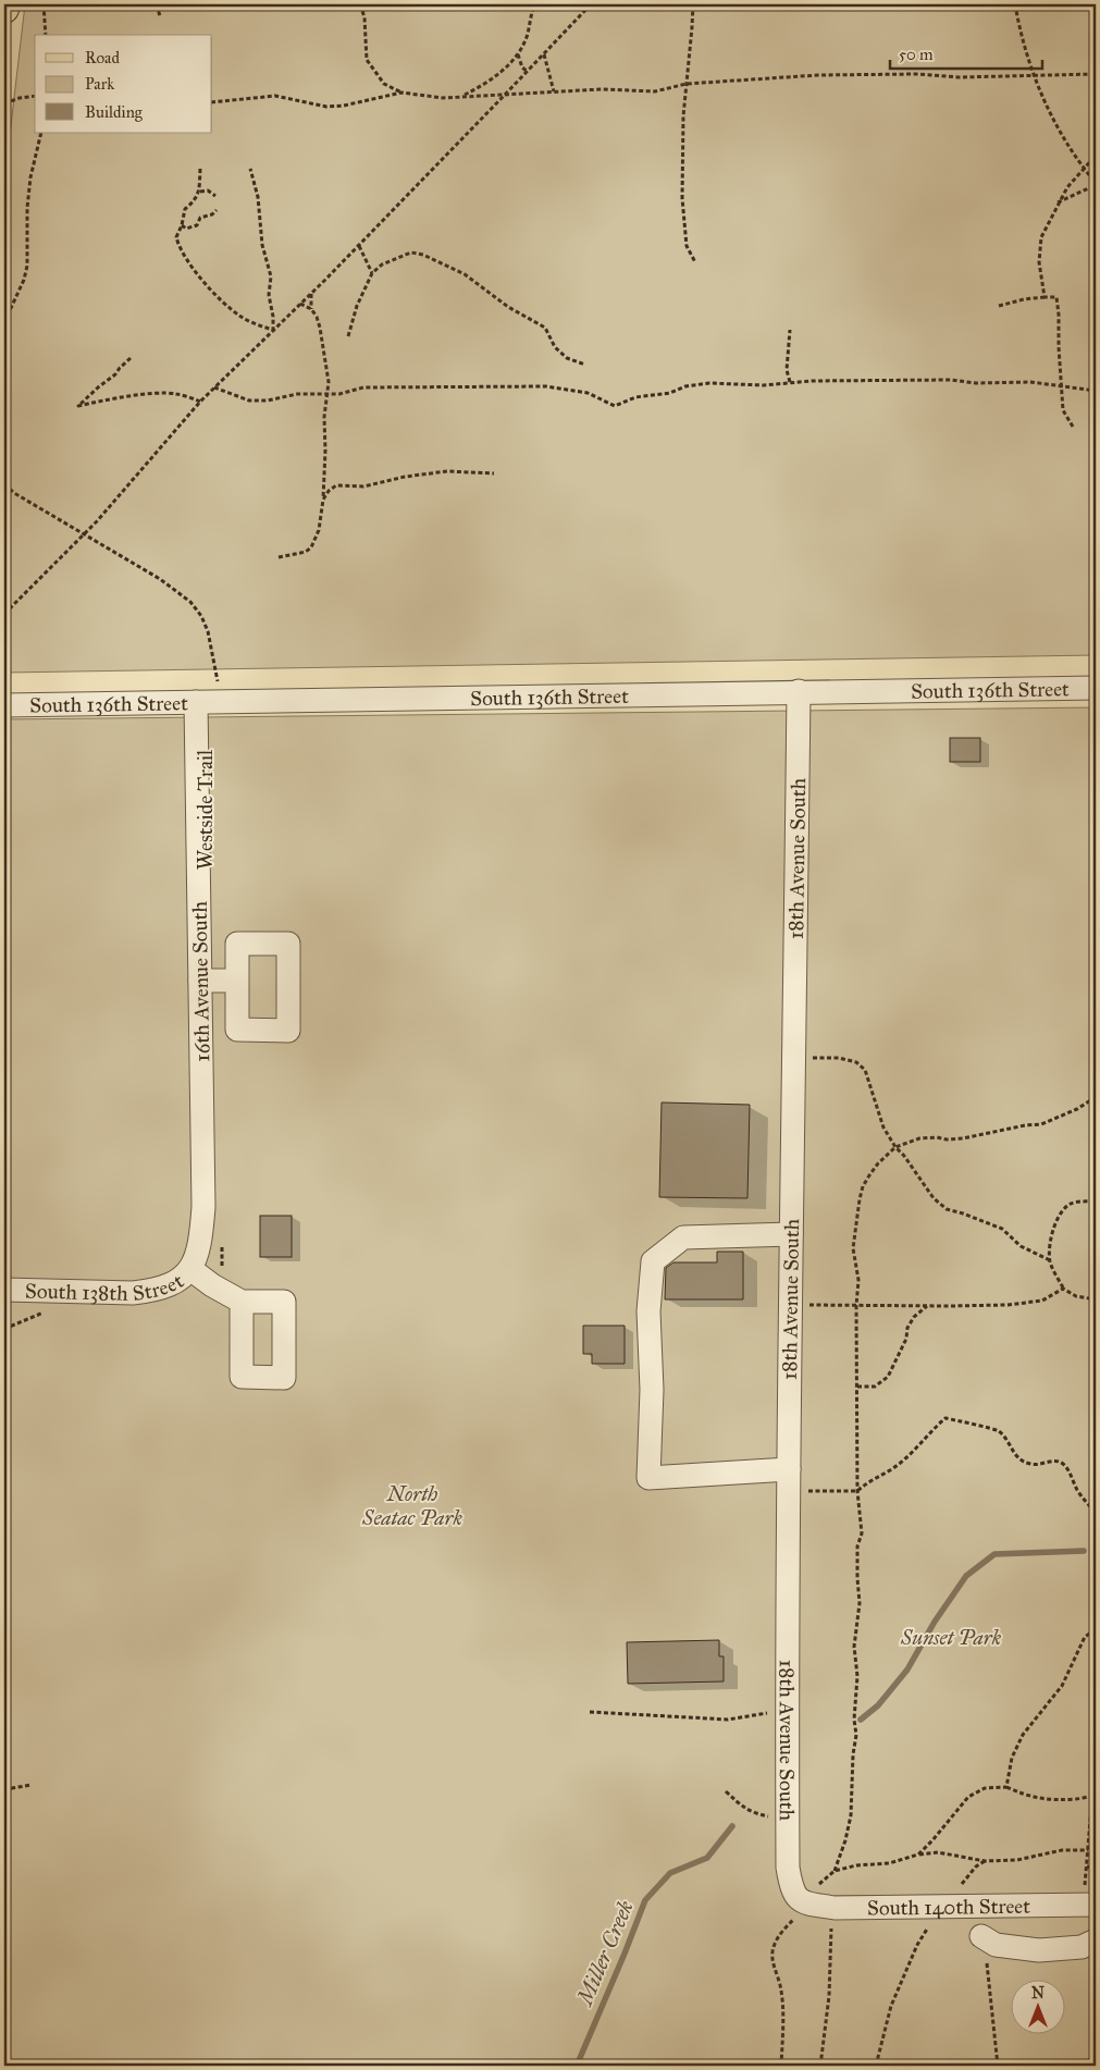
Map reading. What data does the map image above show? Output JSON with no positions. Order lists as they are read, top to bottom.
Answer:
{
  "streets": {
    "street": [
      "South 136th Street",
      "18th Avenue South",
      "16th Avenue South",
      "South 138th Street",
      "South 140th Street"
    ]
  },
  "crossings": [
    ["South 136th Street", "18th Avenue South"],
    ["South 136th Street", "16th Avenue South"],
    ["18th Avenue South", "South 140th Street"],
    ["16th Avenue South", "South 138th Street"]
  ],
  "water": ["Miller Creek"],
  "parks": ["North Seatac Park", "Sunset Park"],
  "legend": ["Road", "Park", "Building"],
  "scale_bar": "50 m",
  "north": "top"
}
